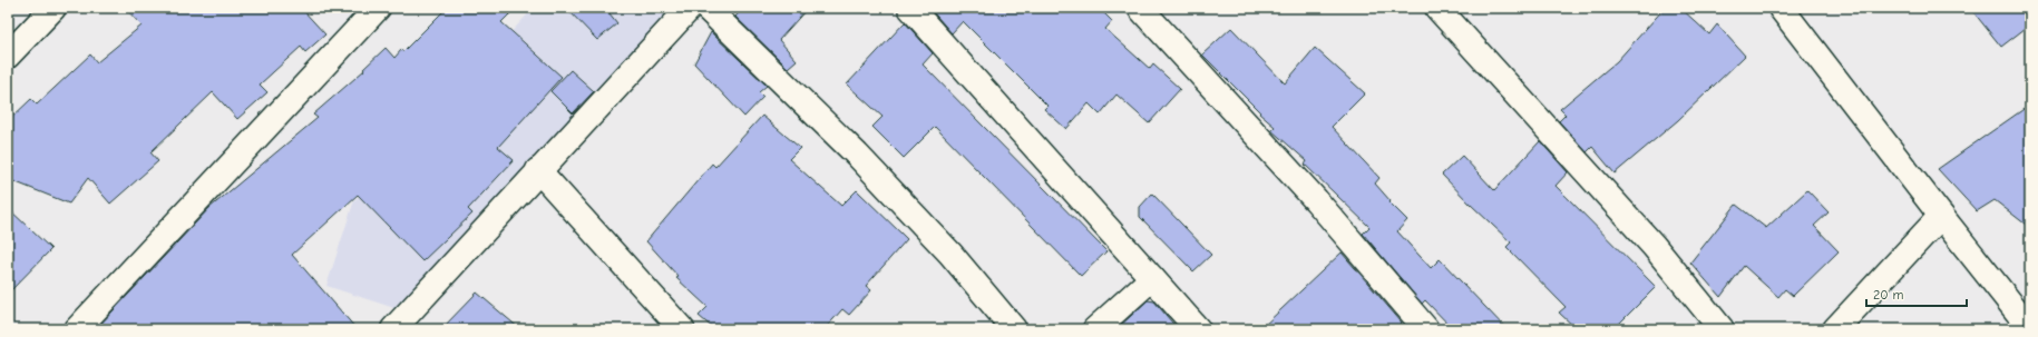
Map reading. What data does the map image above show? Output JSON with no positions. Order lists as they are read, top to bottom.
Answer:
{
  "scale_bar": "20 m"
}
